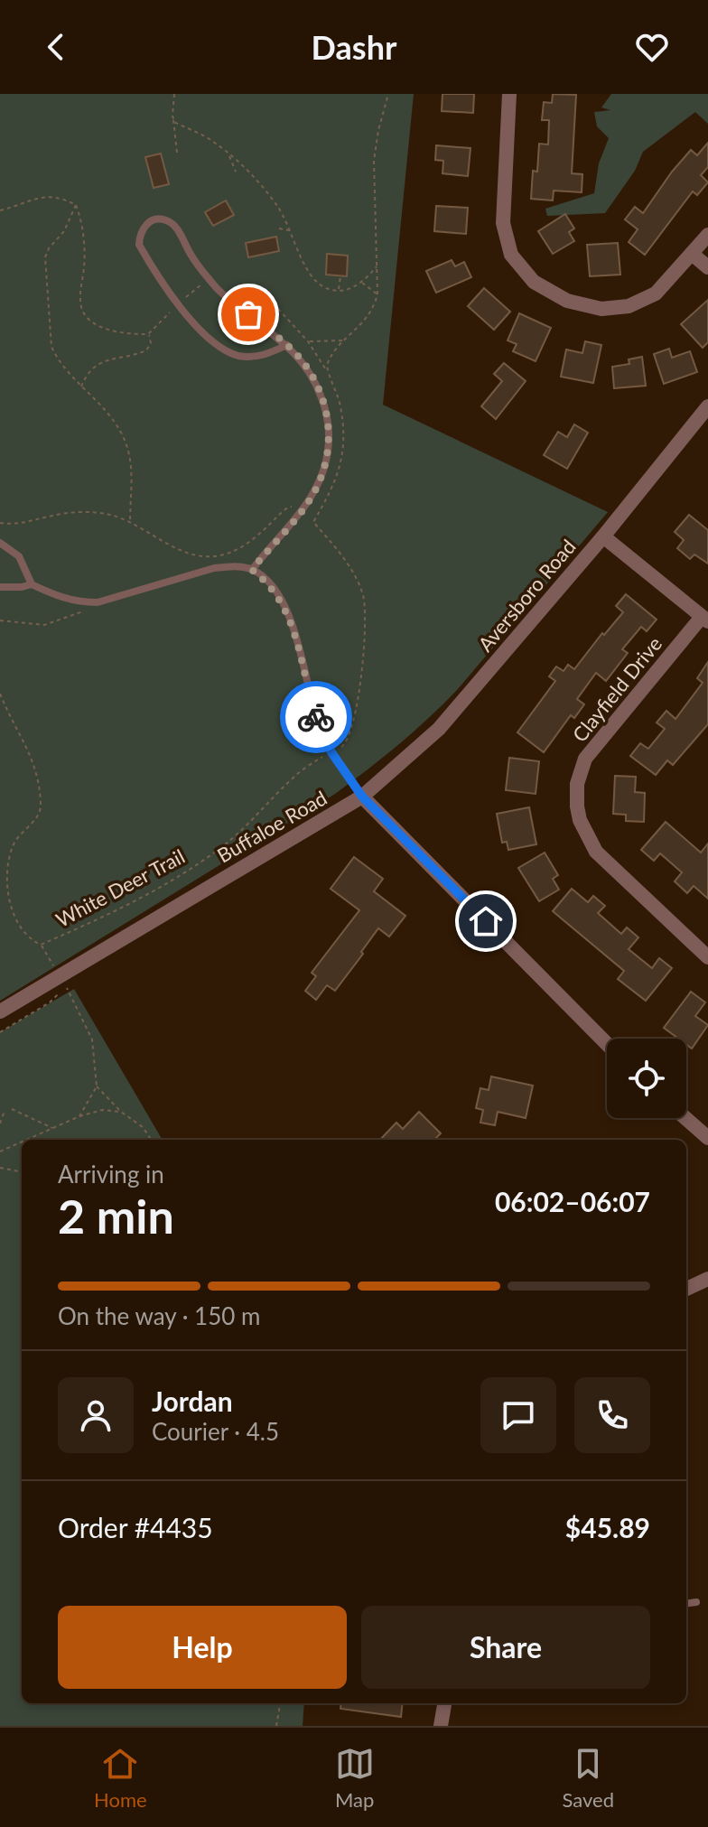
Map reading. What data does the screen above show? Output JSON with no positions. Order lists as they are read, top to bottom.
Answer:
{
  "streets": {
    "street": ["Aversboro Road", "Clayfield Drive", "Buffaloe Road"],
    "path": ["White Deer Trail"]
  },
  "crossings": [
    ["Aversboro Road", "Buffaloe Road"]
  ],
  "page": {
    "header": "Dashr",
    "heading": ["2 min", "Arriving in", "06:02–06:07"],
    "panel": [
      "Jordan",
      "Courier · 4.5",
      "Order #4435",
      "$45.89"
    ],
    "bar": "On the way · 150 m",
    "buttons": ["Help", "Share"],
    "tabs": ["Home", "Map", "Saved"]
  }
}
